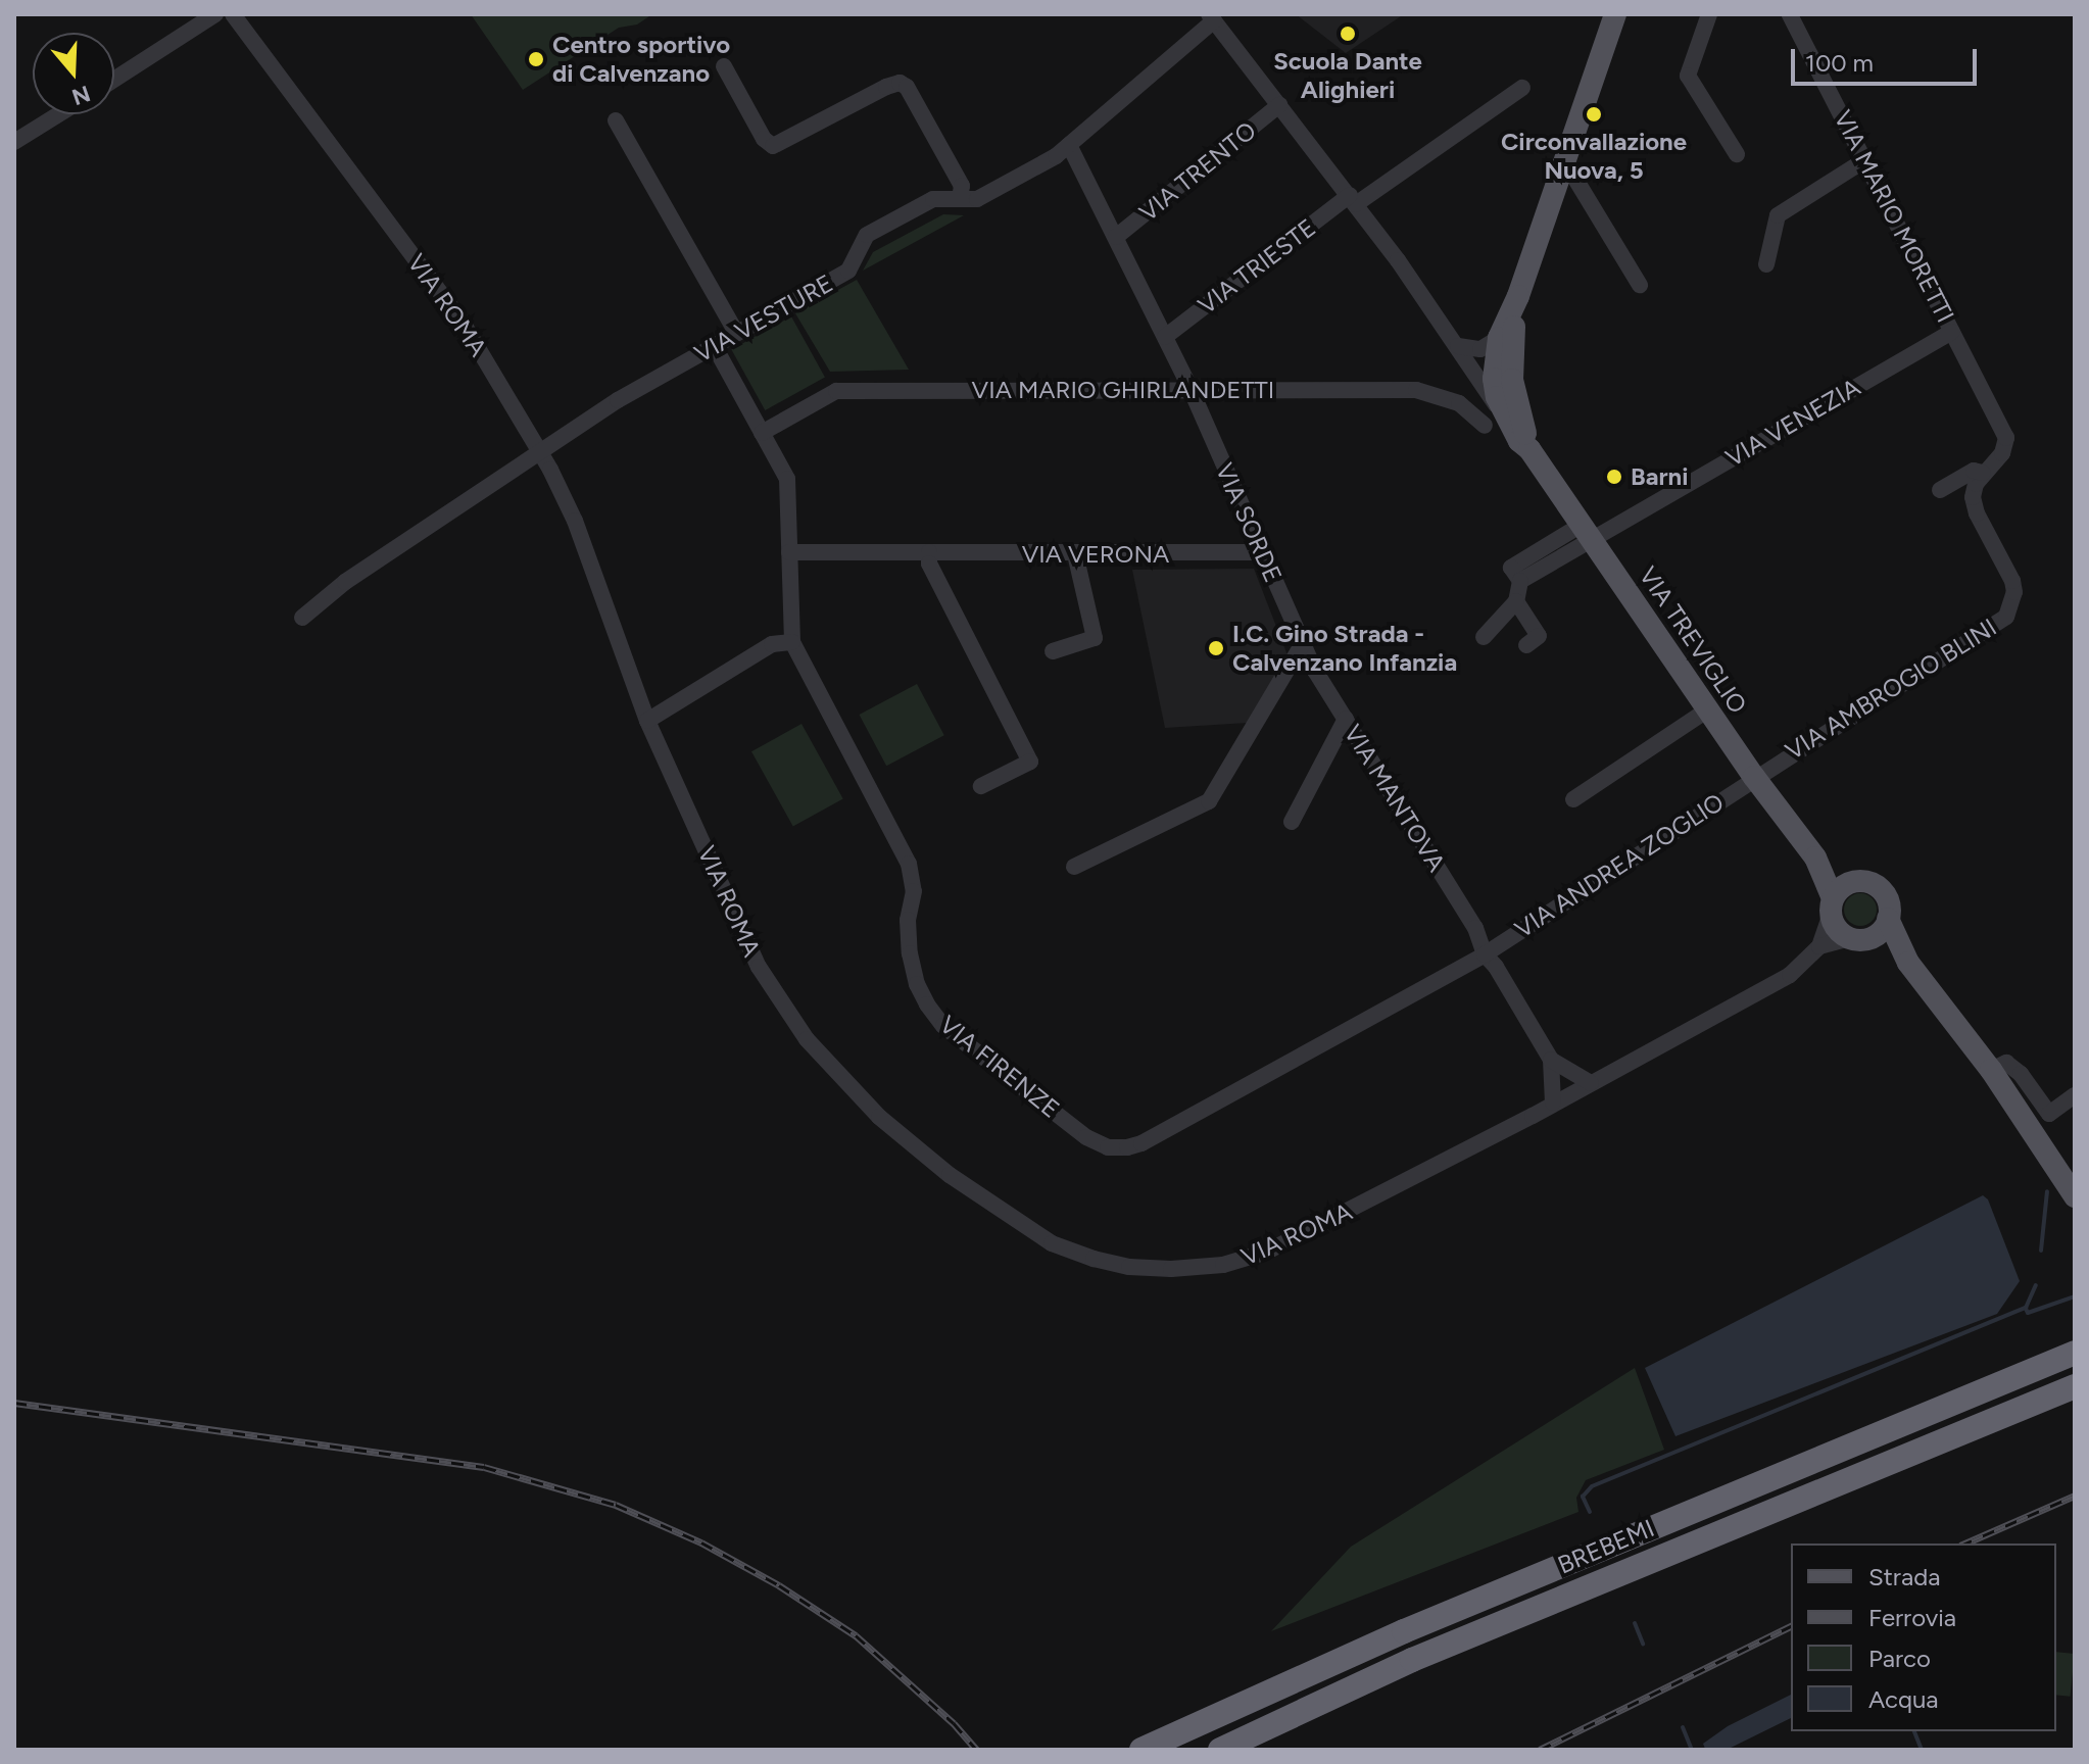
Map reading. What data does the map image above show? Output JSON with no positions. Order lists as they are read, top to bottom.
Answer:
{
  "streets": {
    "highway": ["BREBEMI"],
    "main road": ["VIA TREVIGLIO"],
    "street": [
      "VIA TRENTO",
      "VIA MARIO MORETTI",
      "VIA TRIESTE",
      "VIA ROMA",
      "VIA VESTURE",
      "VIA MARIO GHIRLANDETTI",
      "VIA VENEZIA",
      "VIA SORDE",
      "VIA VERONA",
      "VIA AMBROGIO BLINI",
      "VIA MANTOVA",
      "VIA ANDREA ZOGLIO",
      "VIA FIRENZE"
    ]
  },
  "crossings": [
    ["VIA TRENTO", "VIA SORDE"],
    ["VIA MARIO MORETTI", "VIA VENEZIA"],
    ["VIA MARIO MORETTI", "VIA AMBROGIO BLINI"],
    ["VIA TRIESTE", "VIA SORDE"],
    ["VIA ROMA", "VIA VESTURE"],
    ["VIA ROMA", "VIA TREVIGLIO"],
    ["VIA VESTURE", "VIA SORDE"],
    ["VIA VESTURE", "VIA FIRENZE"],
    ["VIA MARIO GHIRLANDETTI", "VIA SORDE"],
    ["VIA MARIO GHIRLANDETTI", "VIA TREVIGLIO"],
    ["VIA MARIO GHIRLANDETTI", "VIA FIRENZE"],
    ["VIA VENEZIA", "VIA TREVIGLIO"],
    ["VIA VENEZIA", "VIA AMBROGIO BLINI"],
    ["VIA SORDE", "VIA VERONA"],
    ["VIA SORDE", "VIA MANTOVA"],
    ["VIA VERONA", "VIA FIRENZE"],
    ["VIA TREVIGLIO", "VIA AMBROGIO BLINI"],
    ["VIA TREVIGLIO", "VIA ANDREA ZOGLIO"],
    ["VIA AMBROGIO BLINI", "VIA ANDREA ZOGLIO"],
    ["VIA MANTOVA", "VIA ANDREA ZOGLIO"],
    ["VIA MANTOVA", "VIA FIRENZE"],
    ["VIA ANDREA ZOGLIO", "VIA FIRENZE"]
  ],
  "places": [
    "Scuola Dante Alighieri",
    "Centro sportivo di Calvenzano",
    "Circonvallazione Nuova, 5",
    "Barni",
    "I.C. Gino Strada - Calvenzano Infanzia"
  ],
  "legend": [
    "Strada",
    "Ferrovia",
    "Parco",
    "Acqua"
  ],
  "scale_bar": "100 m",
  "north": "bottom"
}
